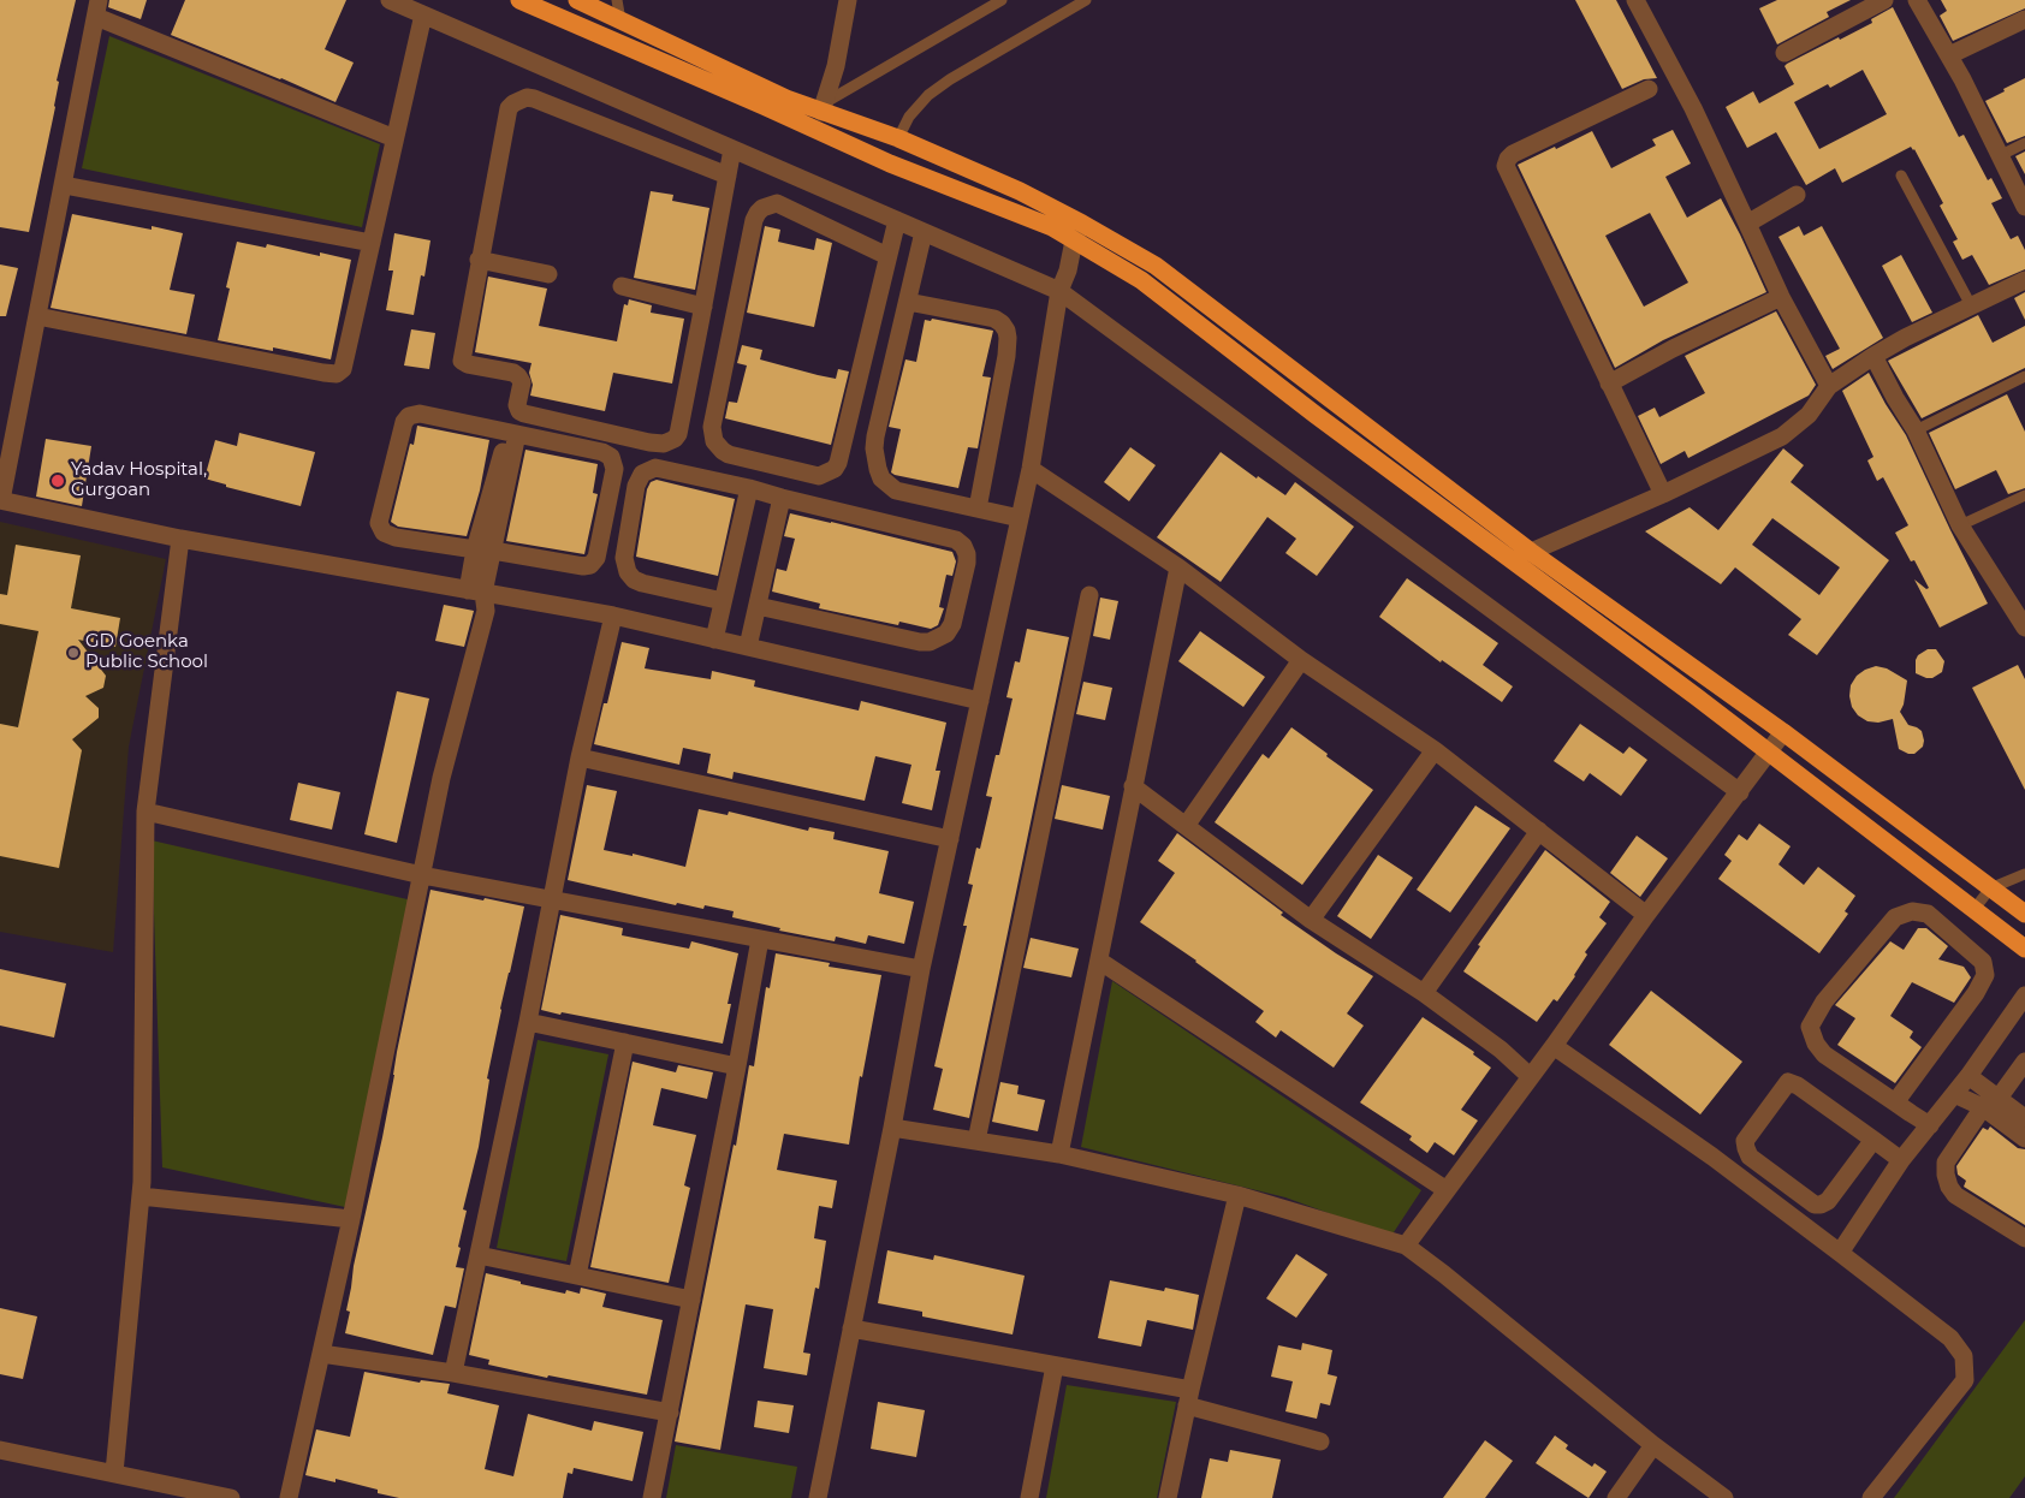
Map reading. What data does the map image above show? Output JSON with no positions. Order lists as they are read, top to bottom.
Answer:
{
  "places": ["Yadav Hospital, Gurgoan", "GD Goenka Public School"]
}
